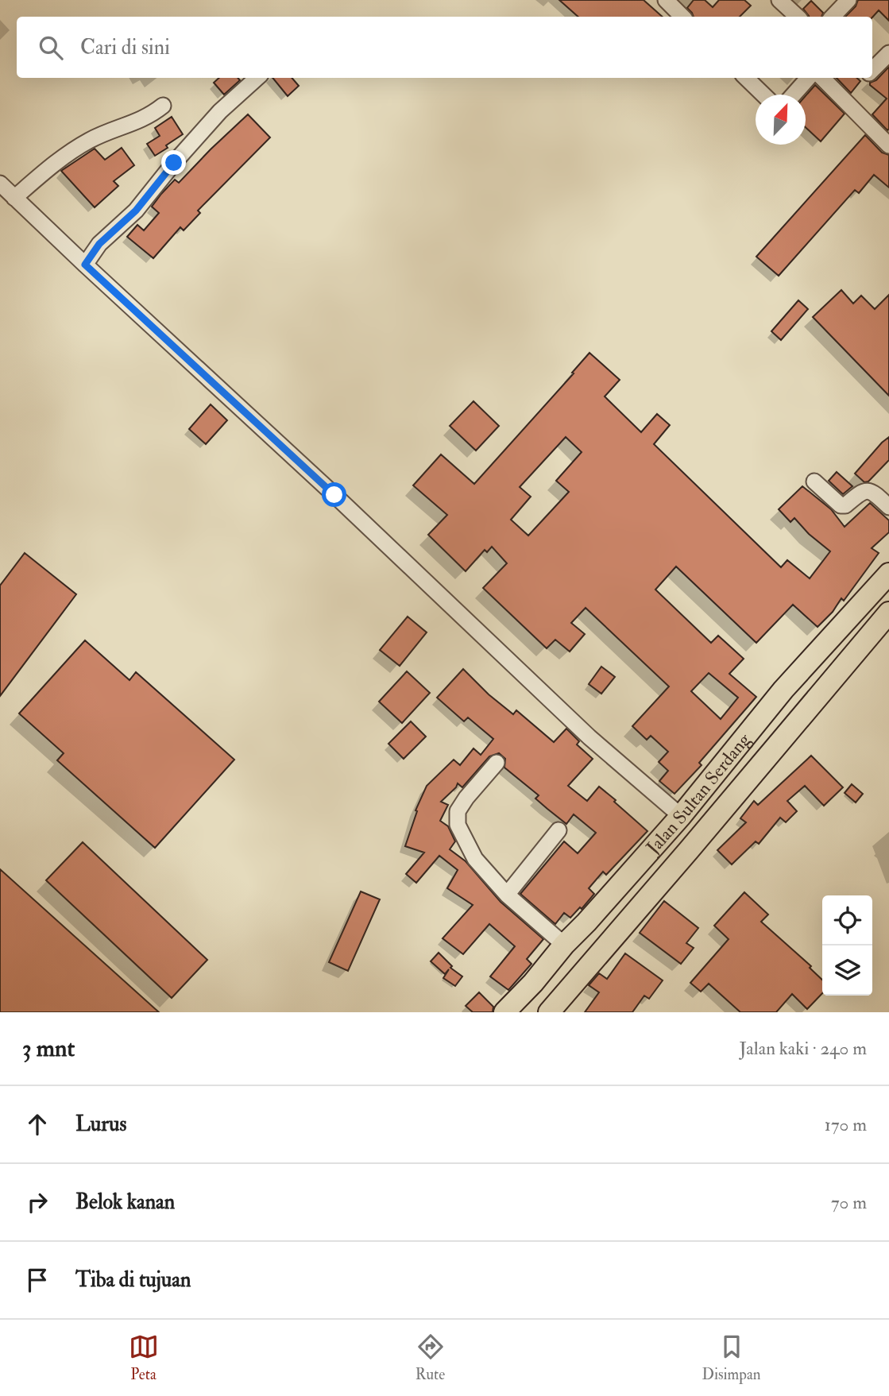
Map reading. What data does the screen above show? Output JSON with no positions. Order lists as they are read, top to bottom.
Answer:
{
  "streets": {
    "highway": ["Jalan Sultan Serdang"]
  },
  "north": "top right",
  "page": {
    "search": "Cari di sini",
    "heading": ["3 mnt", "Jalan kaki · 240 m"],
    "list": [
      ["Lurus", "170 m"],
      ["Belok kanan", "70 m"],
      "Tiba di tujuan"
    ],
    "nav": ["Peta", "Rute", "Disimpan"]
  }
}
